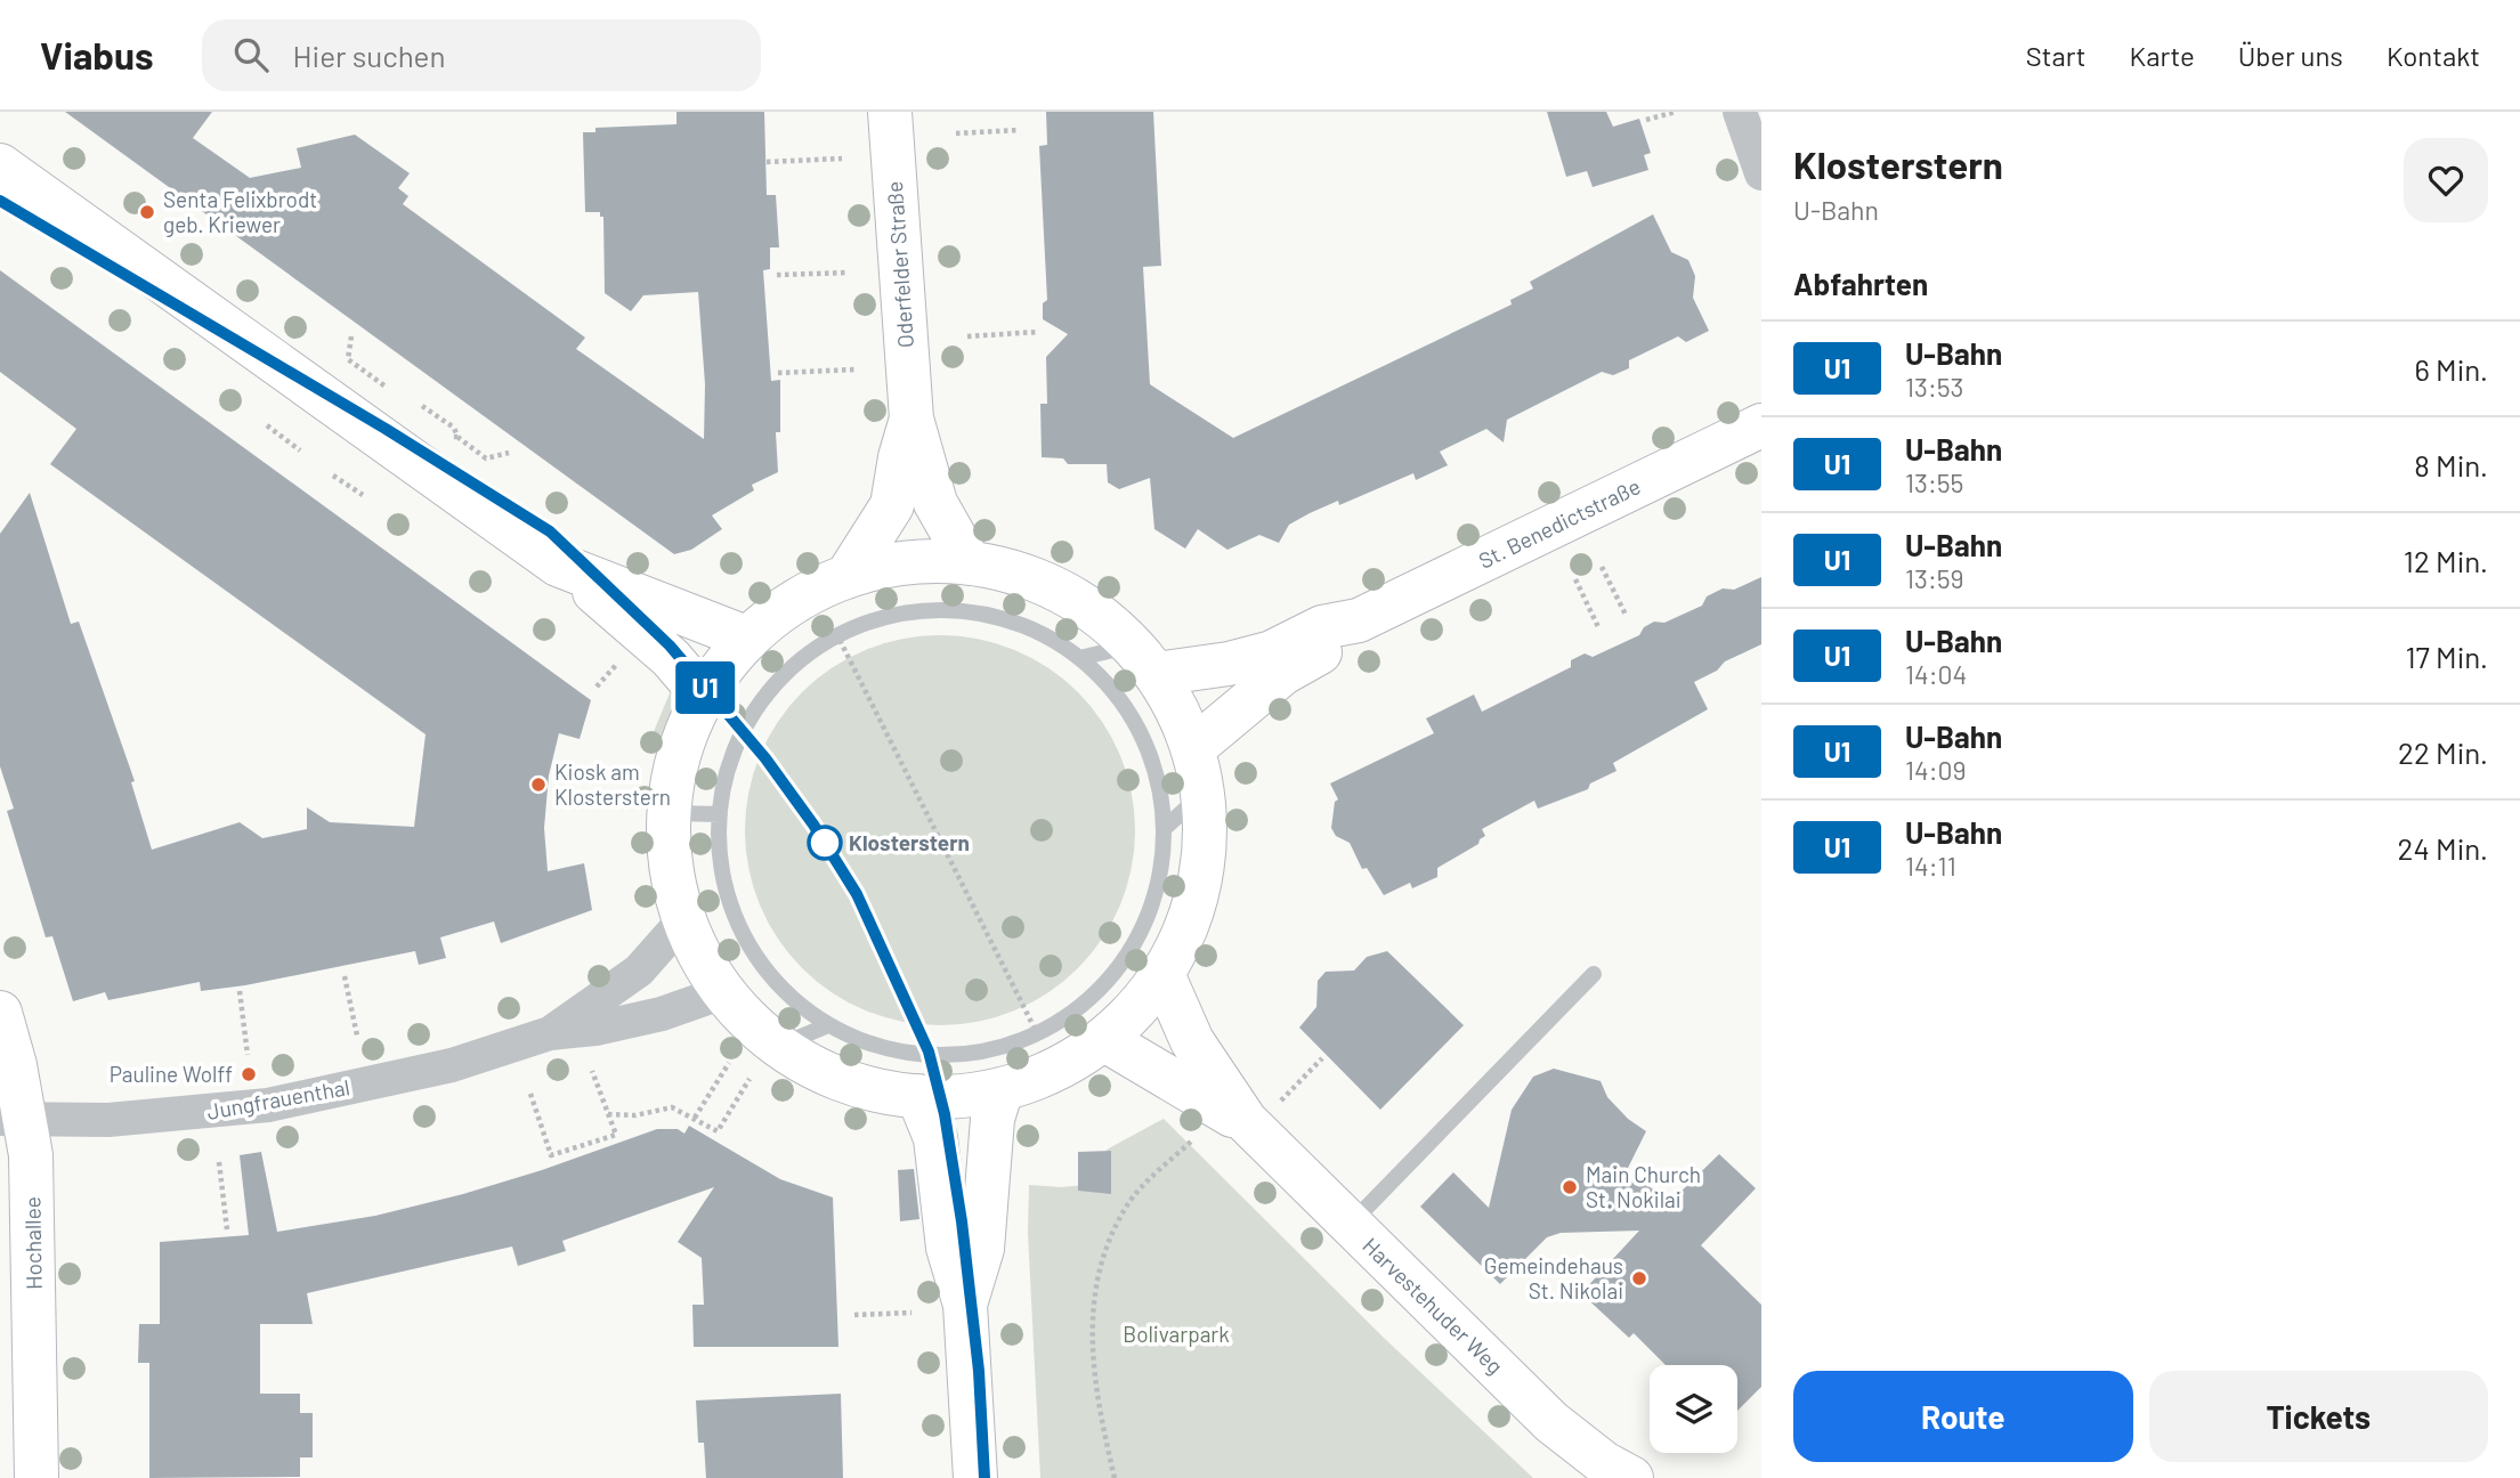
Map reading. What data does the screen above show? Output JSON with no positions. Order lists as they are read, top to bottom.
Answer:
{
  "streets": {
    "main road": [
      "Oderfelder Straße",
      "St. Benedictstraße",
      "Hochallee",
      "Harvestehuder Weg"
    ],
    "street": ["Jungfrauenthal"]
  },
  "crossings": [
    ["Jungfrauenthal", "Hochallee"]
  ],
  "parks": ["Bolivarpark"],
  "places": [
    "Senta Felixbrodt geb. Kriewer",
    "Kiosk am Klosterstern",
    "Klosterstern",
    "Pauline Wolff",
    "Main Church St. Nokilai",
    "Gemeindehaus St. Nikolai"
  ],
  "lines": ["metro line U1"],
  "page": {
    "header": "Viabus",
    "search": "Hier suchen",
    "nav": [
      "Start",
      "Karte",
      "Über uns",
      "Kontakt"
    ],
    "on_map": "U1",
    "heading": [
      ["Klosterstern", "U-Bahn"],
      "Abfahrten"
    ],
    "list": [
      {
        "mark": "U1",
        "name": "U-Bahn",
        "note": "13:53",
        "value": "6 Min."
      },
      {
        "mark": "U1",
        "name": "U-Bahn",
        "note": "13:55",
        "value": "8 Min."
      },
      {
        "mark": "U1",
        "name": "U-Bahn",
        "note": "13:59",
        "value": "12 Min."
      },
      {
        "mark": "U1",
        "name": "U-Bahn",
        "note": "14:04",
        "value": "17 Min."
      },
      {
        "mark": "U1",
        "name": "U-Bahn",
        "note": "14:09",
        "value": "22 Min."
      },
      {
        "mark": "U1",
        "name": "U-Bahn",
        "note": "14:11",
        "value": "24 Min."
      }
    ],
    "buttons": ["Route", "Tickets"]
  }
}
